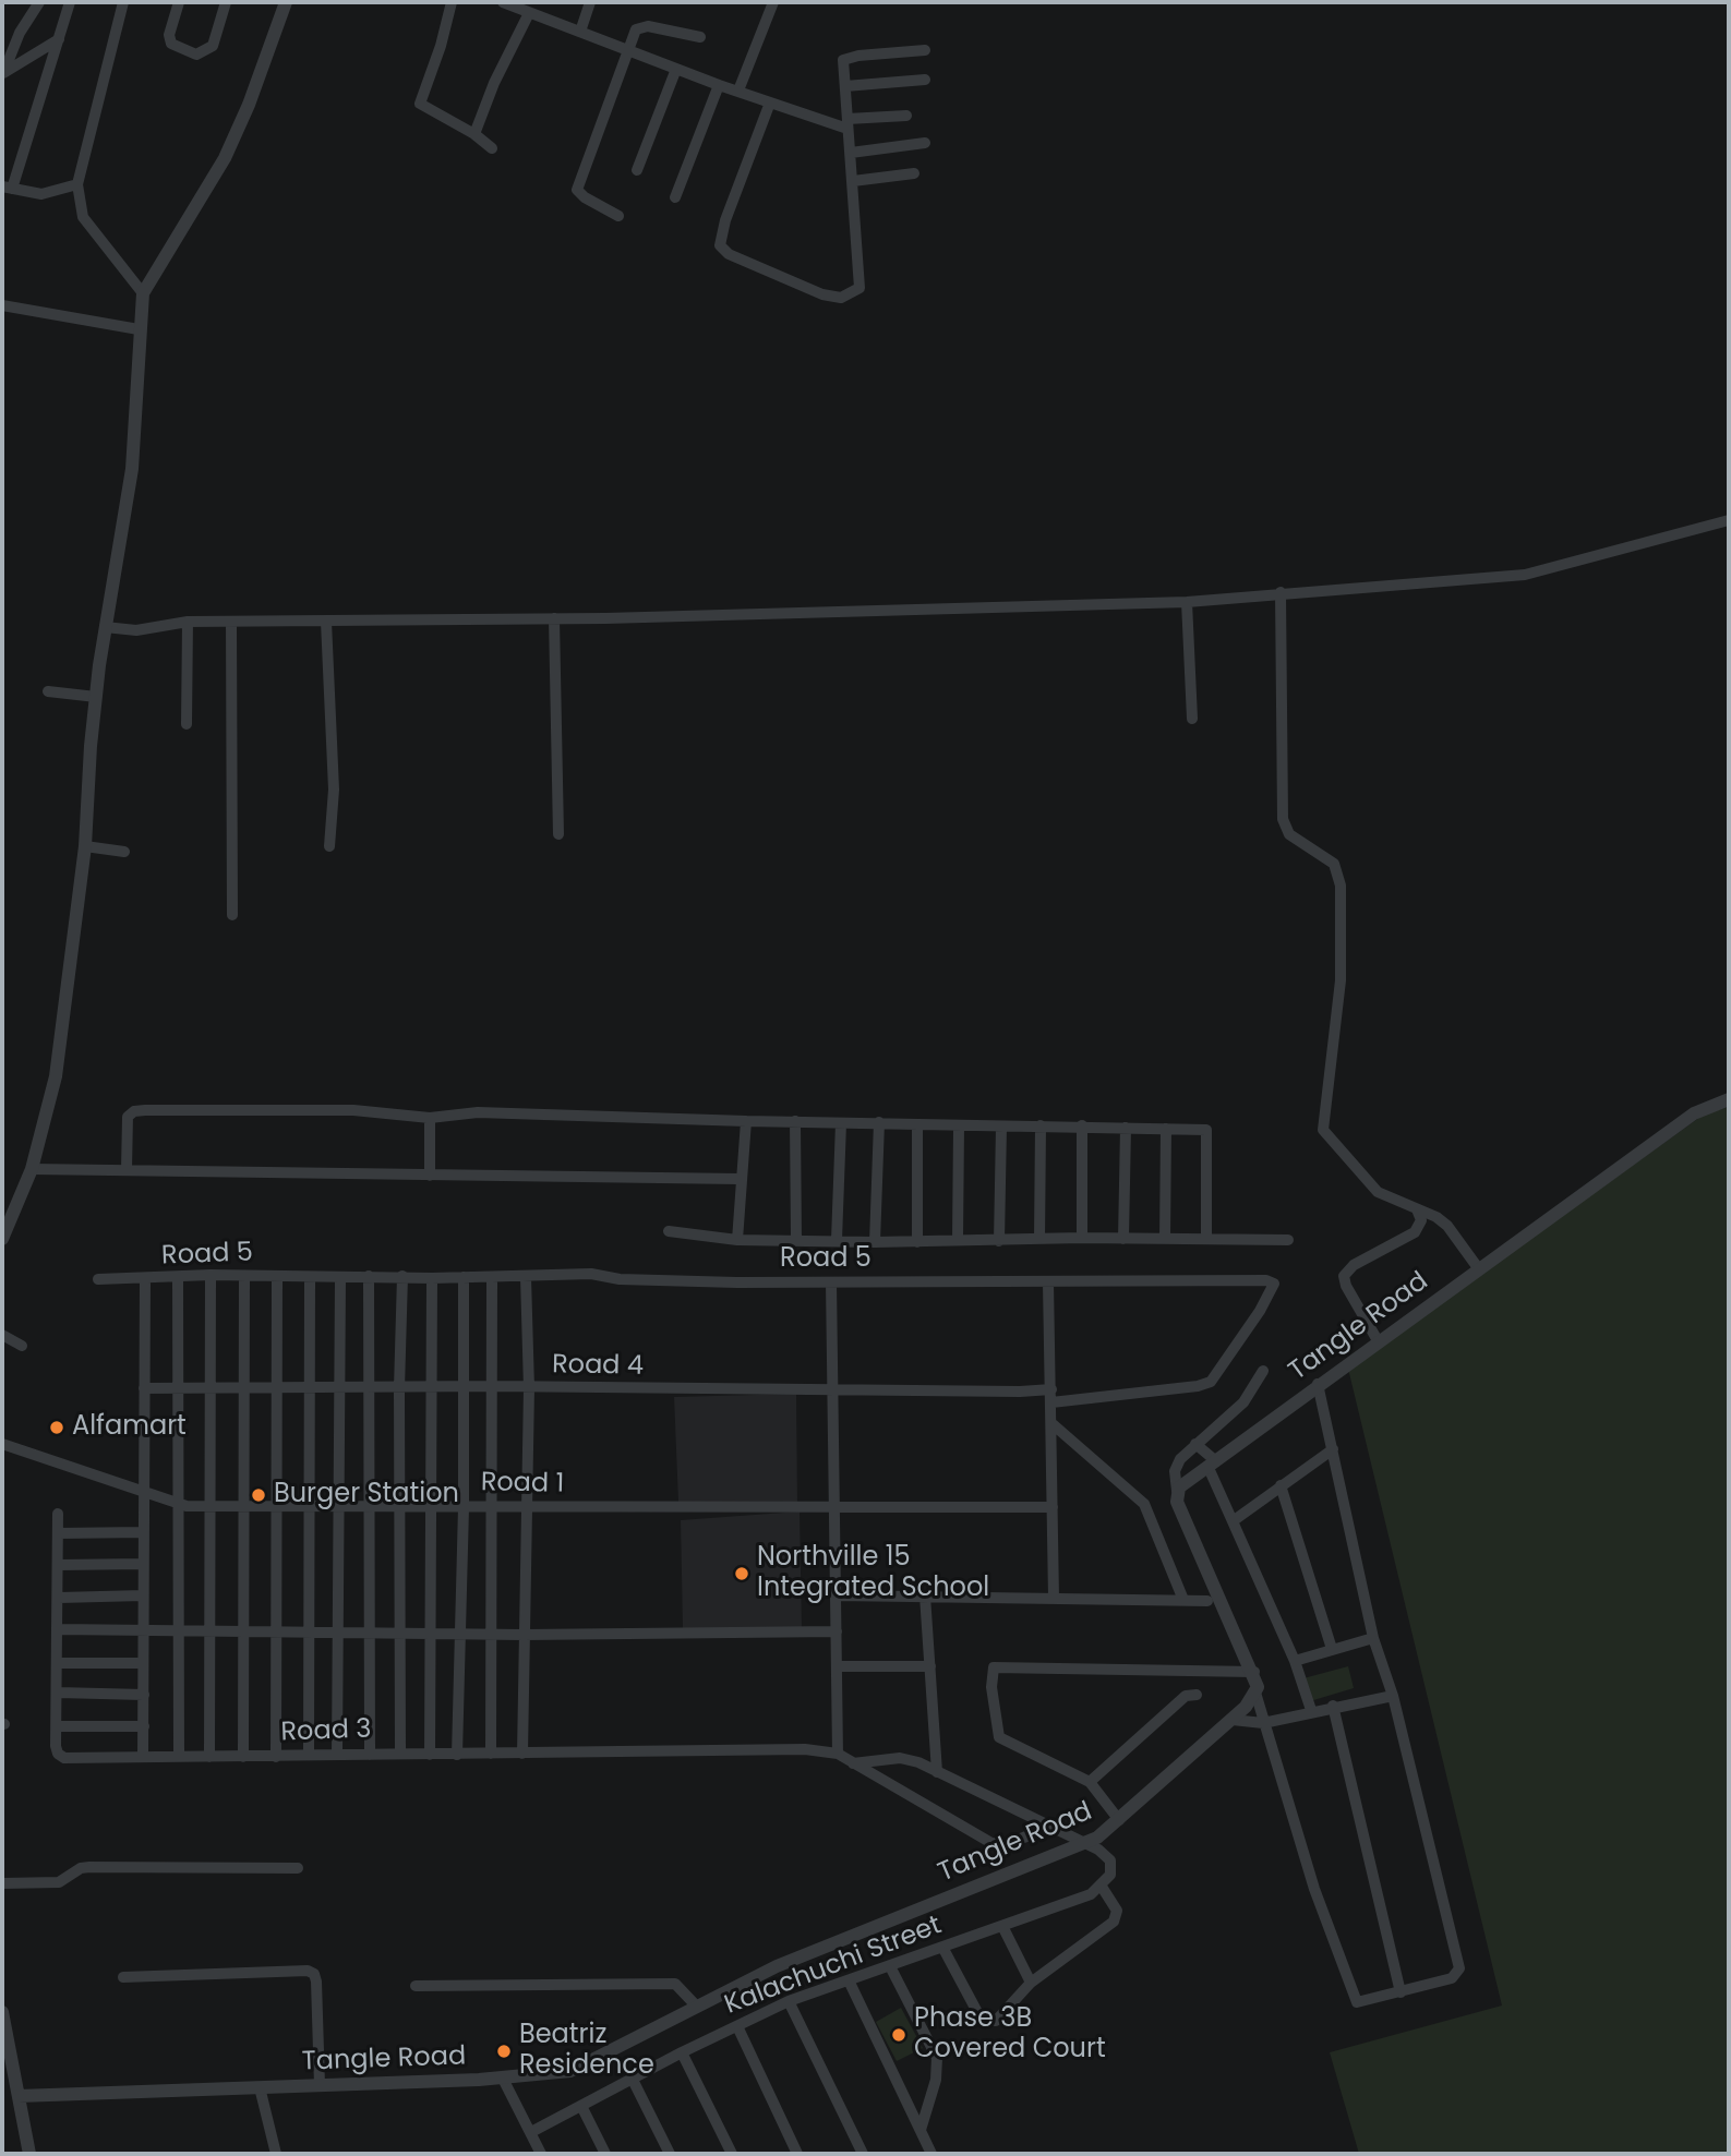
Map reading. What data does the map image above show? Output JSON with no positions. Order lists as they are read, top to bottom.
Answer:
{
  "streets": {
    "street": [
      "Road 5",
      "Tangle Road",
      "Road 4",
      "Road 1",
      "Road 3",
      "Kalachuchi Street"
    ]
  },
  "places": [
    "Alfamart",
    "Burger Station",
    "Northville 15 Integrated School",
    "Phase 3B Covered Court",
    "Beatriz Residence"
  ]
}
